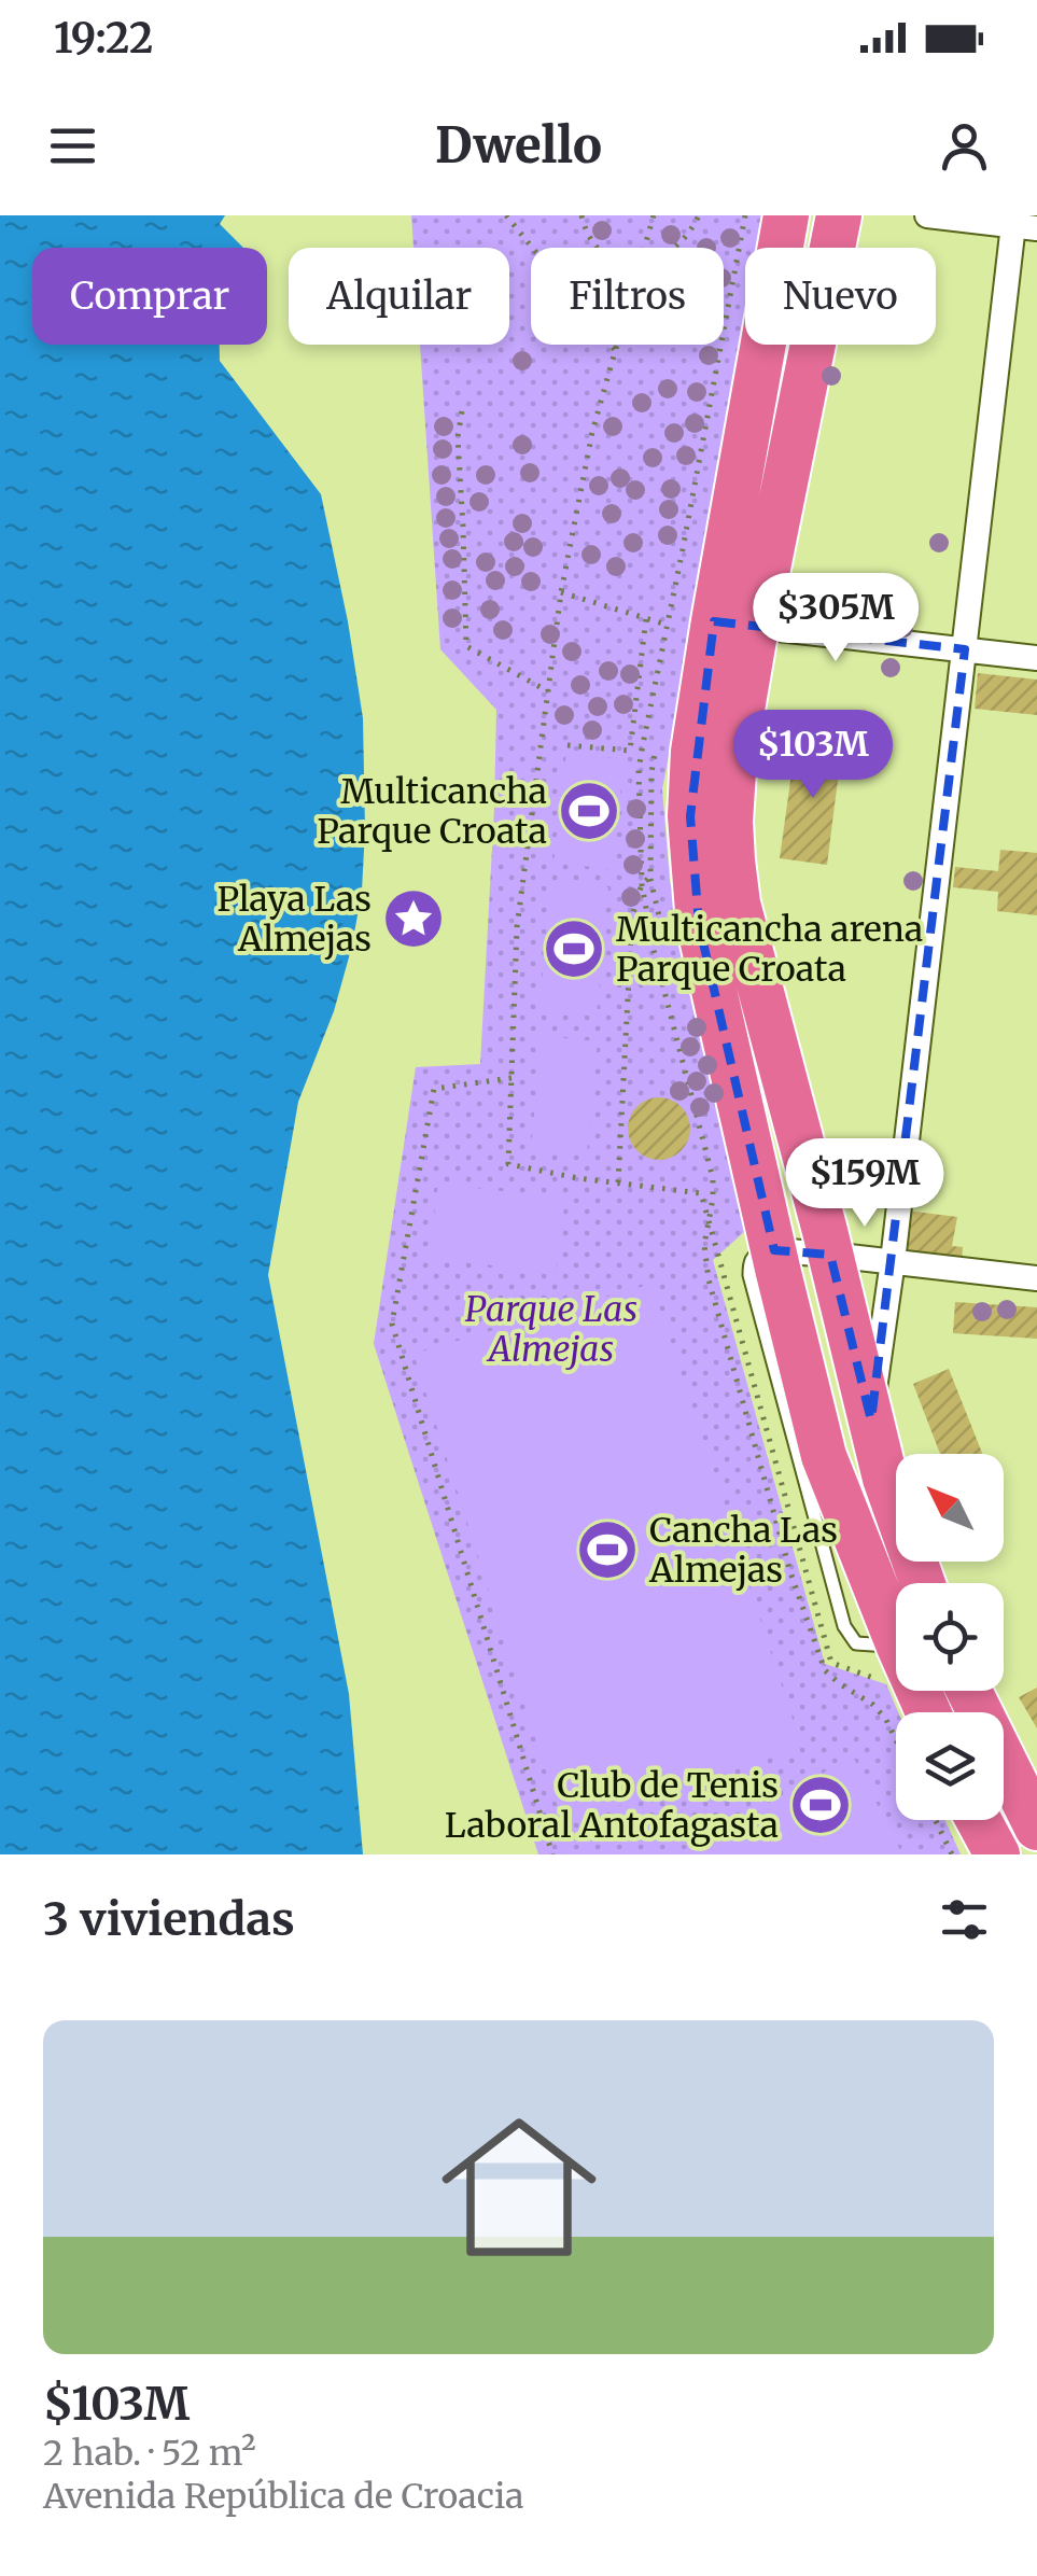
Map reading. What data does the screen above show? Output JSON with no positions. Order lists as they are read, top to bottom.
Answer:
{
  "parks": ["Parque Las Almejas"],
  "places": {
    "sports": [
      "Multicancha Parque Croata",
      "Multicancha arena Parque Croata",
      "Cancha Las Almejas",
      "Club de Tenis Laboral Antofagasta"
    ],
    "place": ["Playa Las Almejas"]
  },
  "north": "top left",
  "page": {
    "status": "19:22",
    "header": "Dwello",
    "chip": [
      "Comprar",
      "Alquilar",
      "Filtros",
      "Nuevo"
    ],
    "price": ["$305M", "$103M", "$159M"],
    "heading": "3 viviendas",
    "list": [
      {
        "name": "$103M",
        "note": "2 hab. · 52 m² · Avenida República de Croacia"
      }
    ]
  }
}
